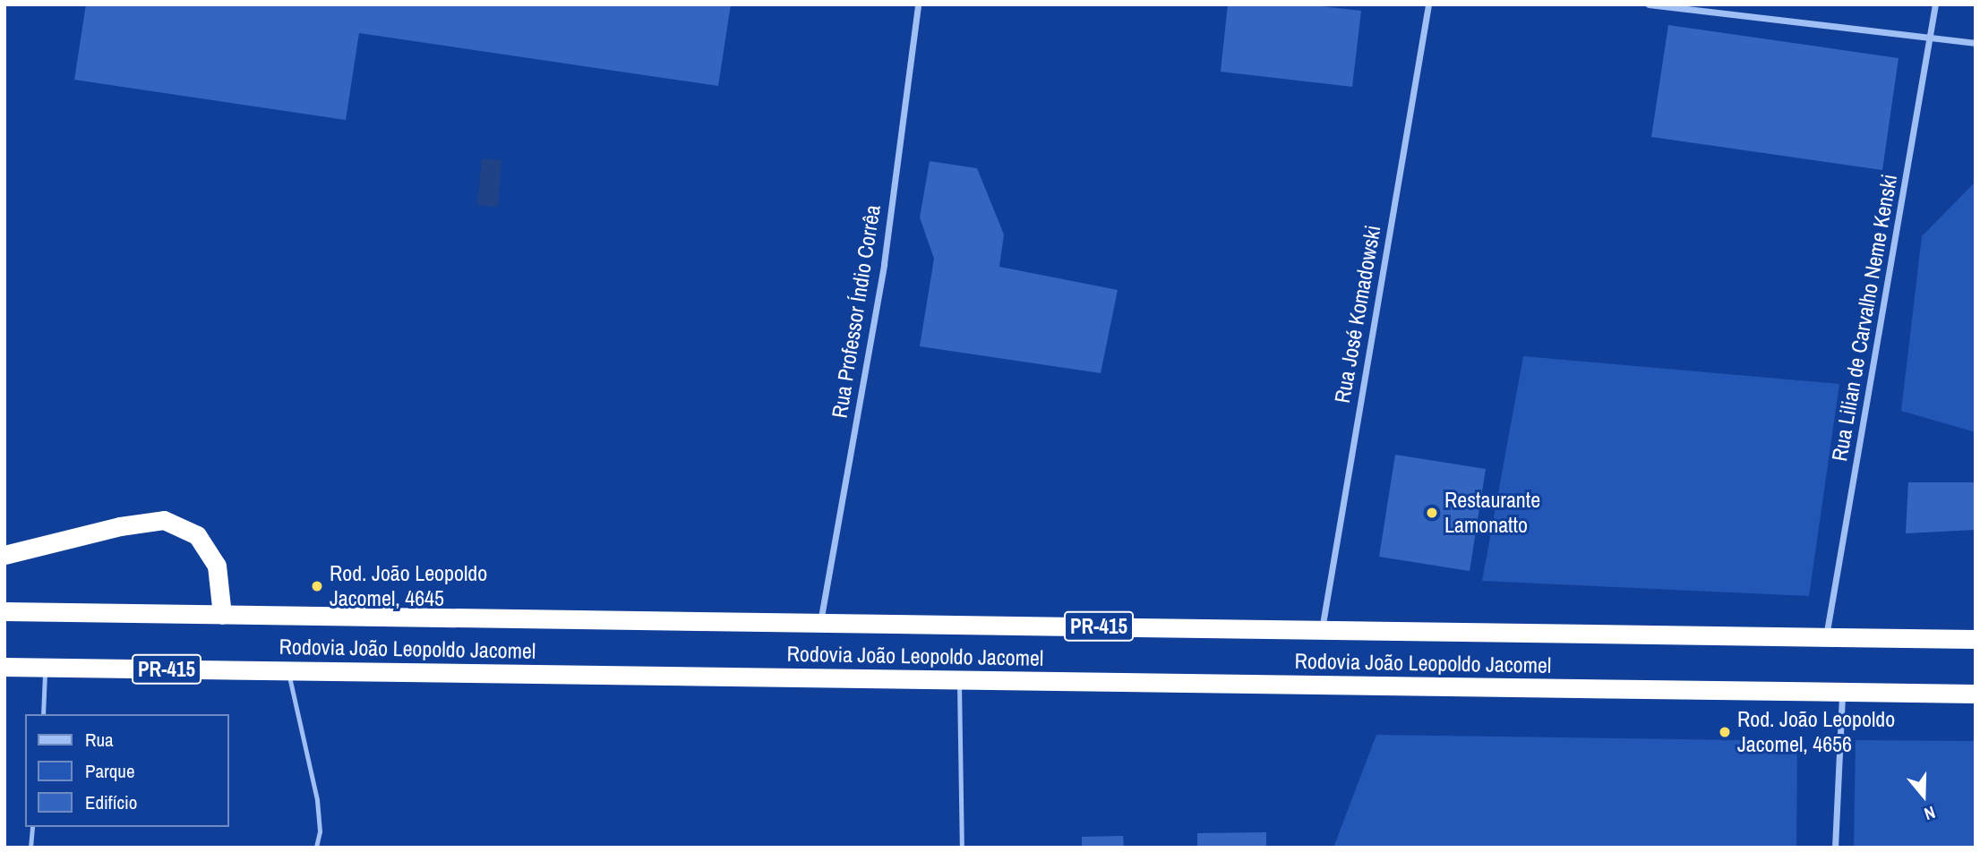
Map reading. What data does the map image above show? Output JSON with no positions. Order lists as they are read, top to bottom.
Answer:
{
  "streets": {
    "highway": ["PR-415", "Rodovia João Leopoldo Jacomel"],
    "street": ["Rua Professor Índio Corrêa", "Rua José Komadowski", "Rua Lilian de Carvalho Neme Kenski"]
  },
  "crossings": [
    ["Rua Professor Índio Corrêa", "Rodovia João Leopoldo Jacomel"],
    ["Rua José Komadowski", "Rodovia João Leopoldo Jacomel"],
    ["Rua Lilian de Carvalho Neme Kenski", "Rodovia João Leopoldo Jacomel"]
  ],
  "places": ["Restaurante Lamonatto", "Rod. João Leopoldo Jacomel, 4645", "Rod. João Leopoldo Jacomel, 4656"],
  "legend": ["Rua", "Parque", "Edifício"],
  "north": "bottom"
}
